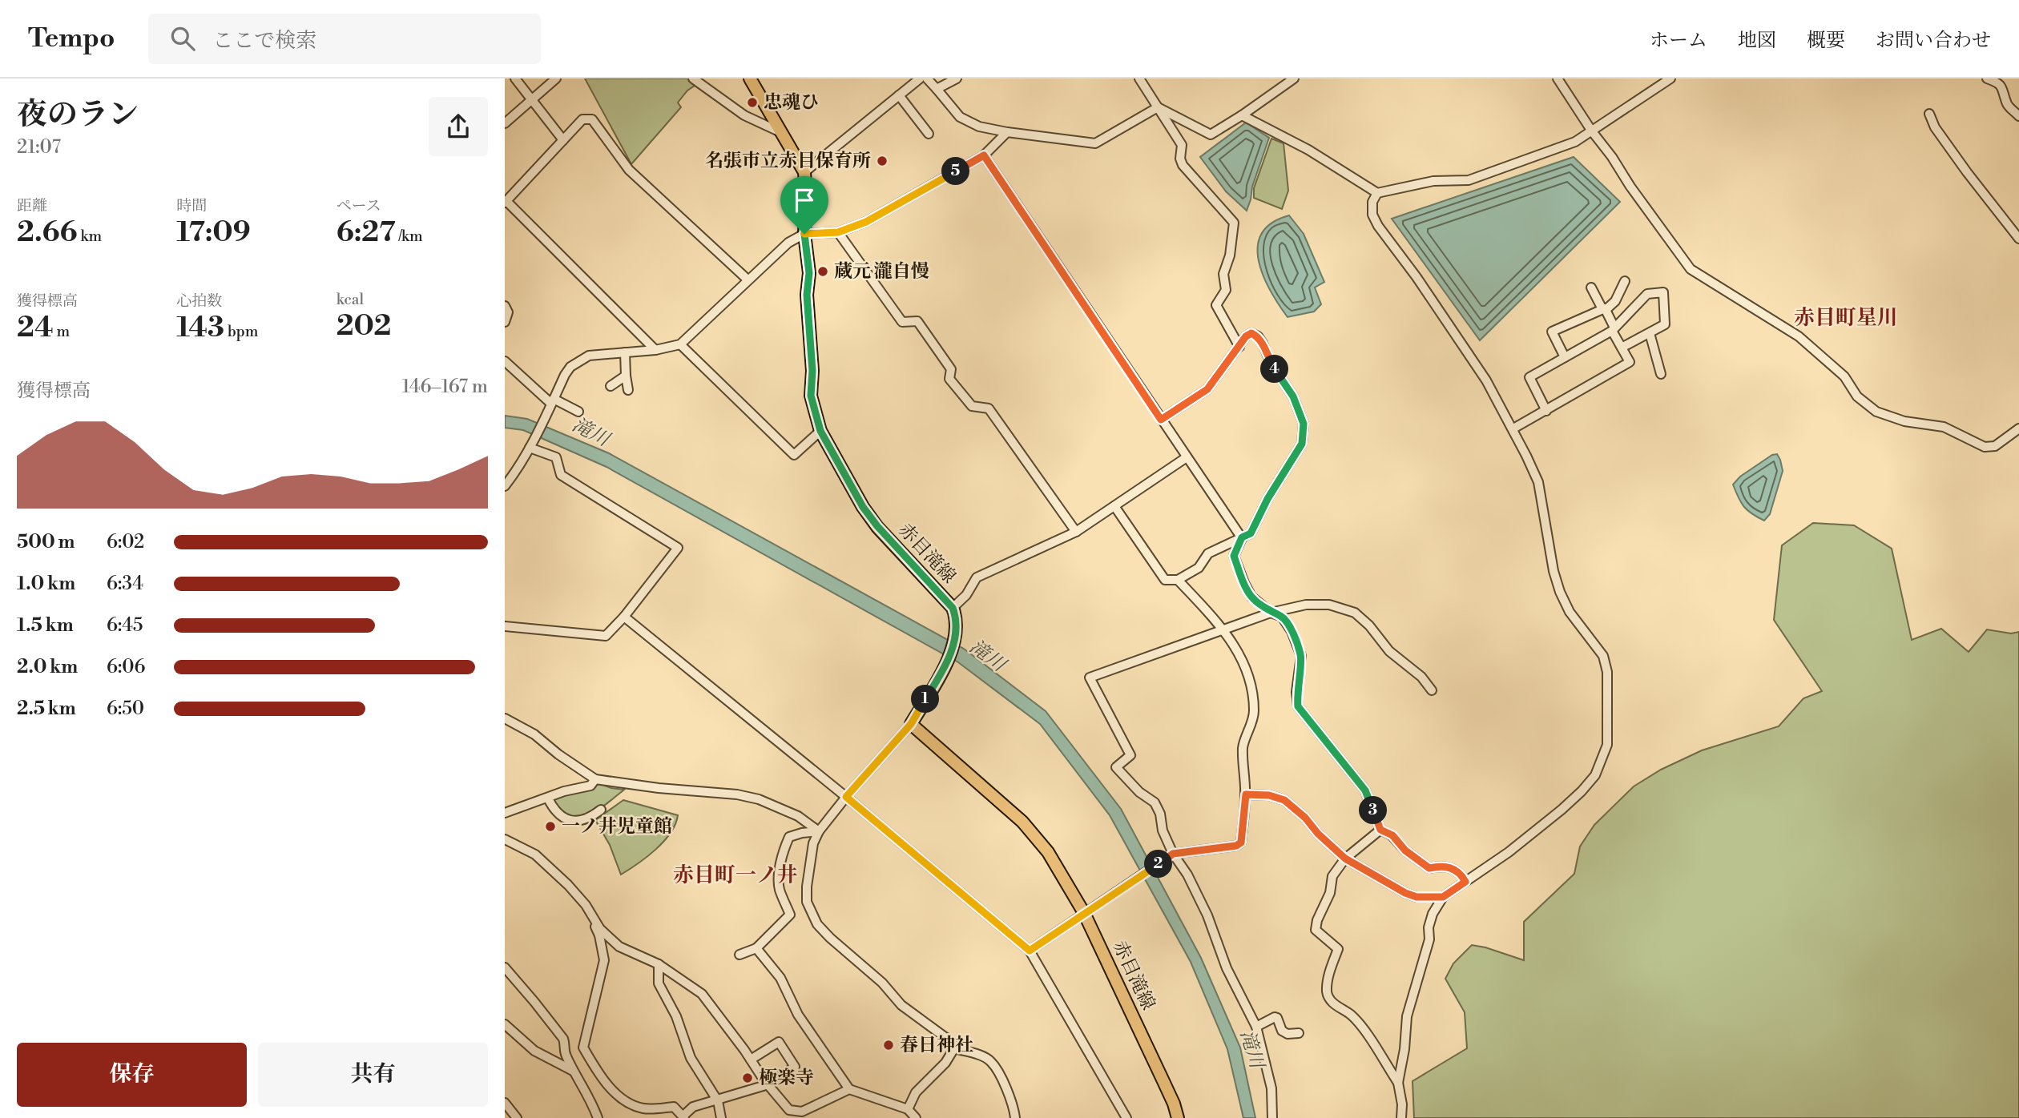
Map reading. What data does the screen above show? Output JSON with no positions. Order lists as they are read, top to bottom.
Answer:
{
  "streets": {
    "main road": ["赤目滝線"]
  },
  "districts": ["赤目町星川", "赤目町一ノ井"],
  "water": ["滝川"],
  "places": [
    "忠魂ひ",
    "名張市立赤目保育所",
    "蔵元 瀧自慢",
    "一ノ井児童館",
    "春日神社",
    "極楽寺"
  ],
  "page": {
    "header": "Tempo",
    "search": "ここで検索",
    "nav": [
      "ホーム",
      "地図",
      "概要",
      "お問い合わせ"
    ],
    "heading": ["夜のラン", "21:07"],
    "pins": [
      "5",
      "4",
      "1",
      "3",
      "2"
    ],
    "stats": [
      ["距離", "2.66 km"],
      ["時間", "17:09"],
      ["ペース", "6:27 /km"],
      ["獲得標高", "24 m"],
      ["心拍数", "143 bpm"],
      ["kcal", "202"]
    ],
    "chart": ["獲得標高", "146–167 m"],
    "list": [
      {
        "name": "500 m",
        "note": "6:02"
      },
      {
        "name": "1.0 km",
        "note": "6:34"
      },
      {
        "name": "1.5 km",
        "note": "6:45"
      },
      {
        "name": "2.0 km",
        "note": "6:06"
      },
      {
        "name": "2.5 km",
        "note": "6:50"
      }
    ],
    "buttons": ["保存", "共有"]
  }
}
